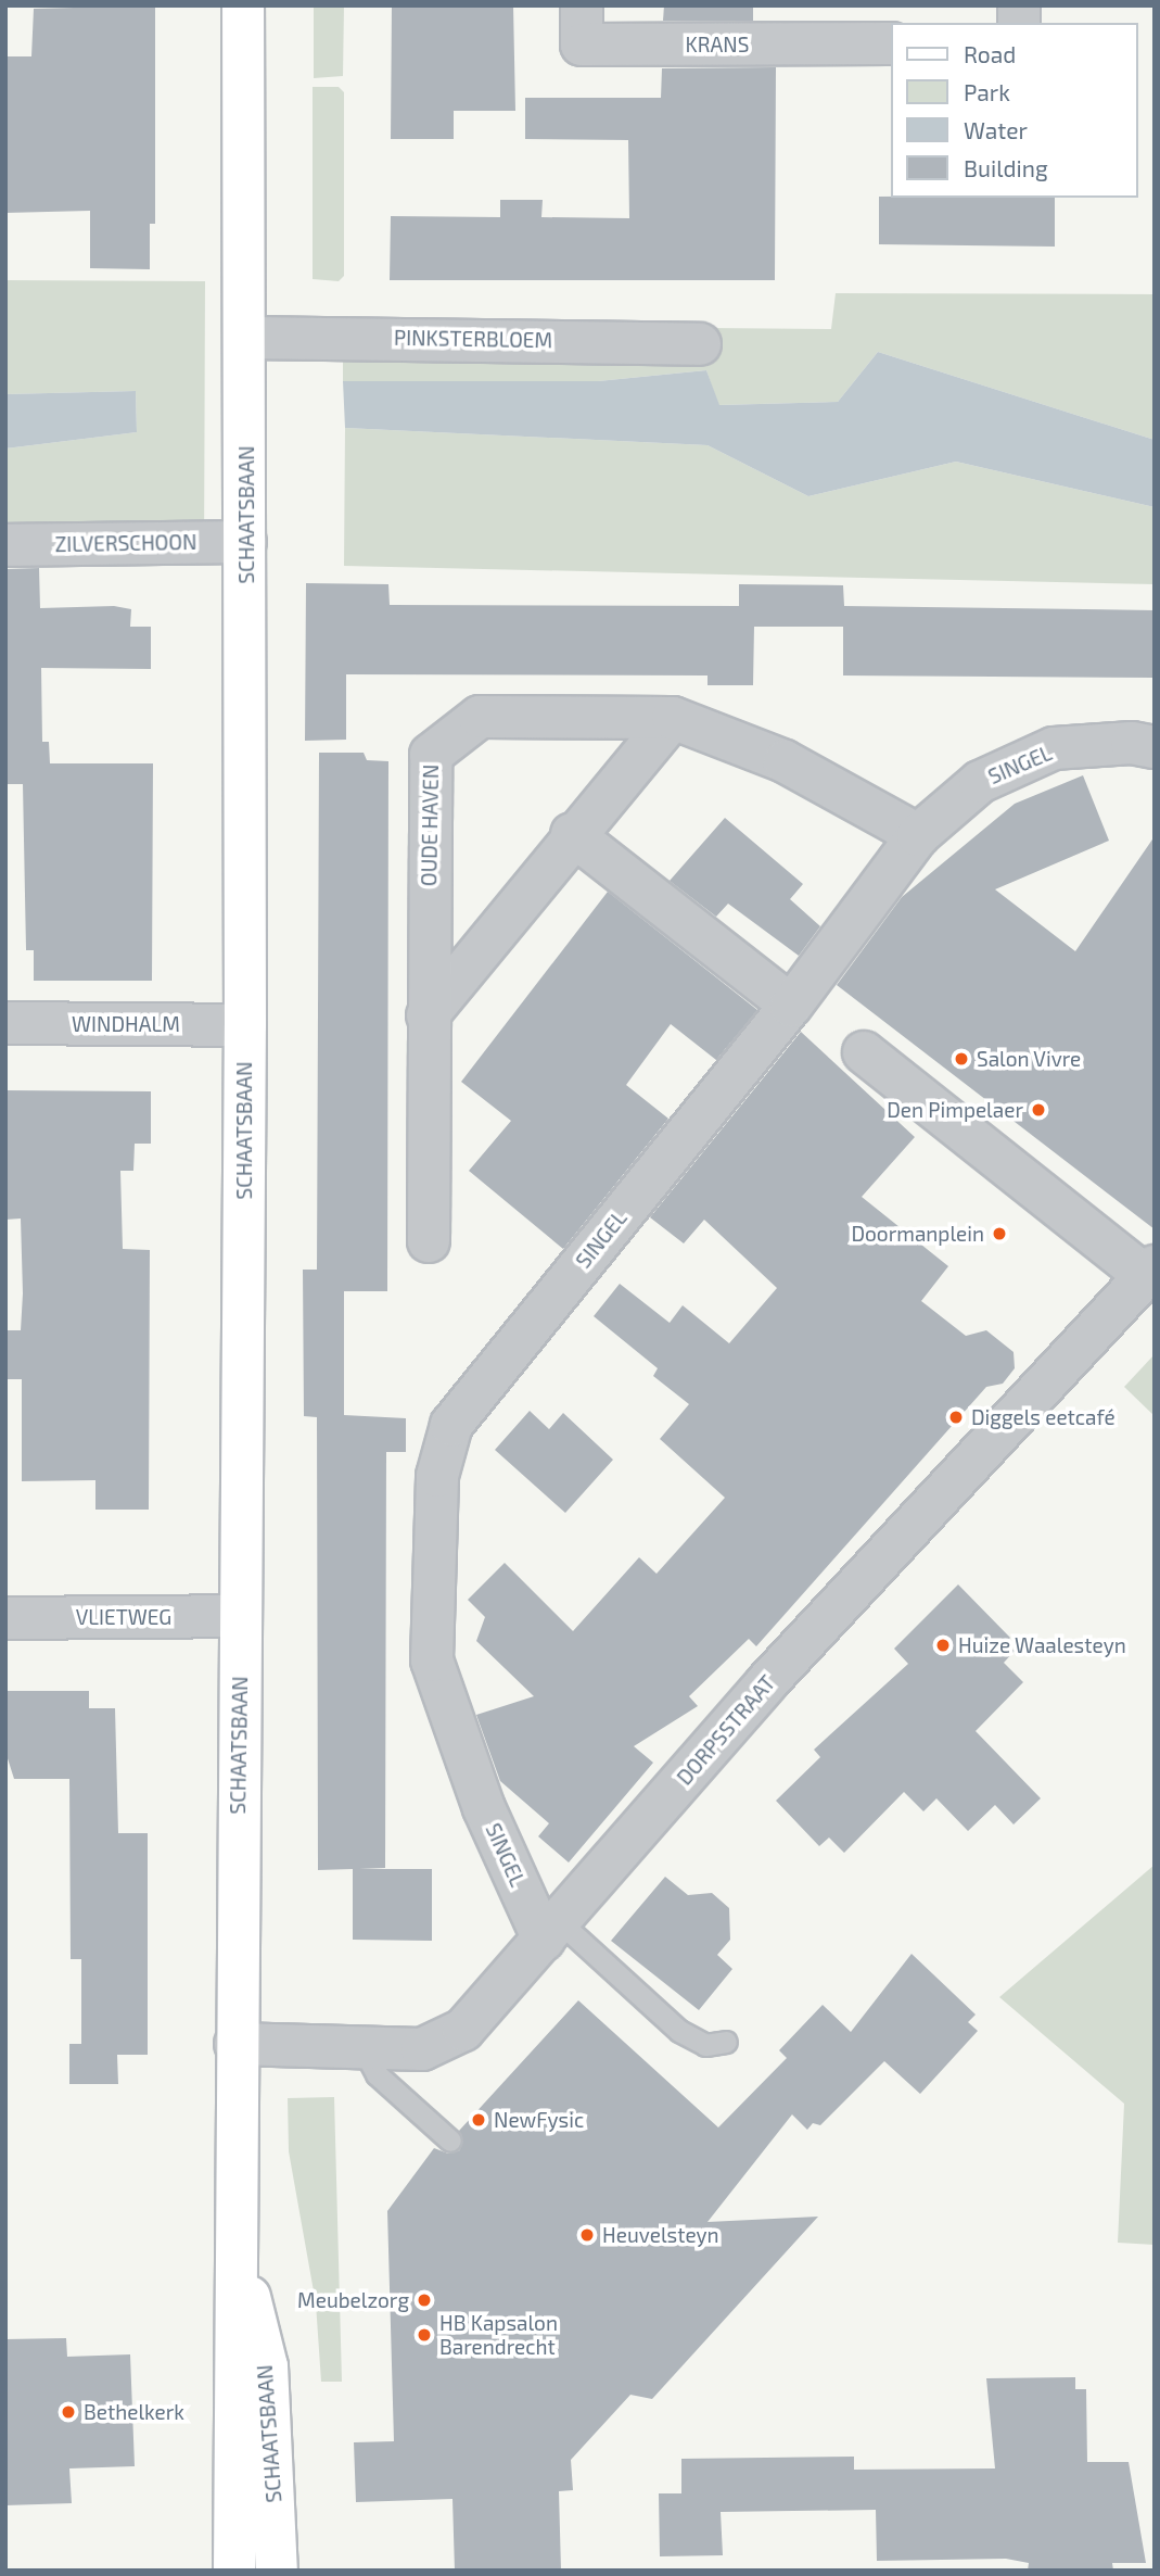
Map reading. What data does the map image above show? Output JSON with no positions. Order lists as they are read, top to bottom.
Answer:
{
  "streets": {
    "street": [
      "KRANS",
      "PINKSTERBLOEM",
      "SCHAATSBAAN",
      "ZILVERSCHOON",
      "SINGEL",
      "OUDE HAVEN",
      "WINDHALM",
      "VLIETWEG",
      "DORPSSTRAAT"
    ]
  },
  "crossings": [
    ["PINKSTERBLOEM", "SCHAATSBAAN"],
    ["SCHAATSBAAN", "ZILVERSCHOON"],
    ["SCHAATSBAAN", "WINDHALM"],
    ["SCHAATSBAAN", "VLIETWEG"],
    ["SCHAATSBAAN", "DORPSSTRAAT"],
    ["SINGEL", "OUDE HAVEN"],
    ["SINGEL", "DORPSSTRAAT"]
  ],
  "places": [
    "Salon Vivre",
    "Den Pimpelaer",
    "Doormanplein",
    "Diggels eetcafé",
    "Huize Waalesteyn",
    "NewFysic",
    "Heuvelsteyn",
    "Meubelzorg",
    "HB Kapsalon Barendrecht",
    "Bethelkerk"
  ],
  "legend": [
    "Road",
    "Park",
    "Water",
    "Building"
  ]
}
